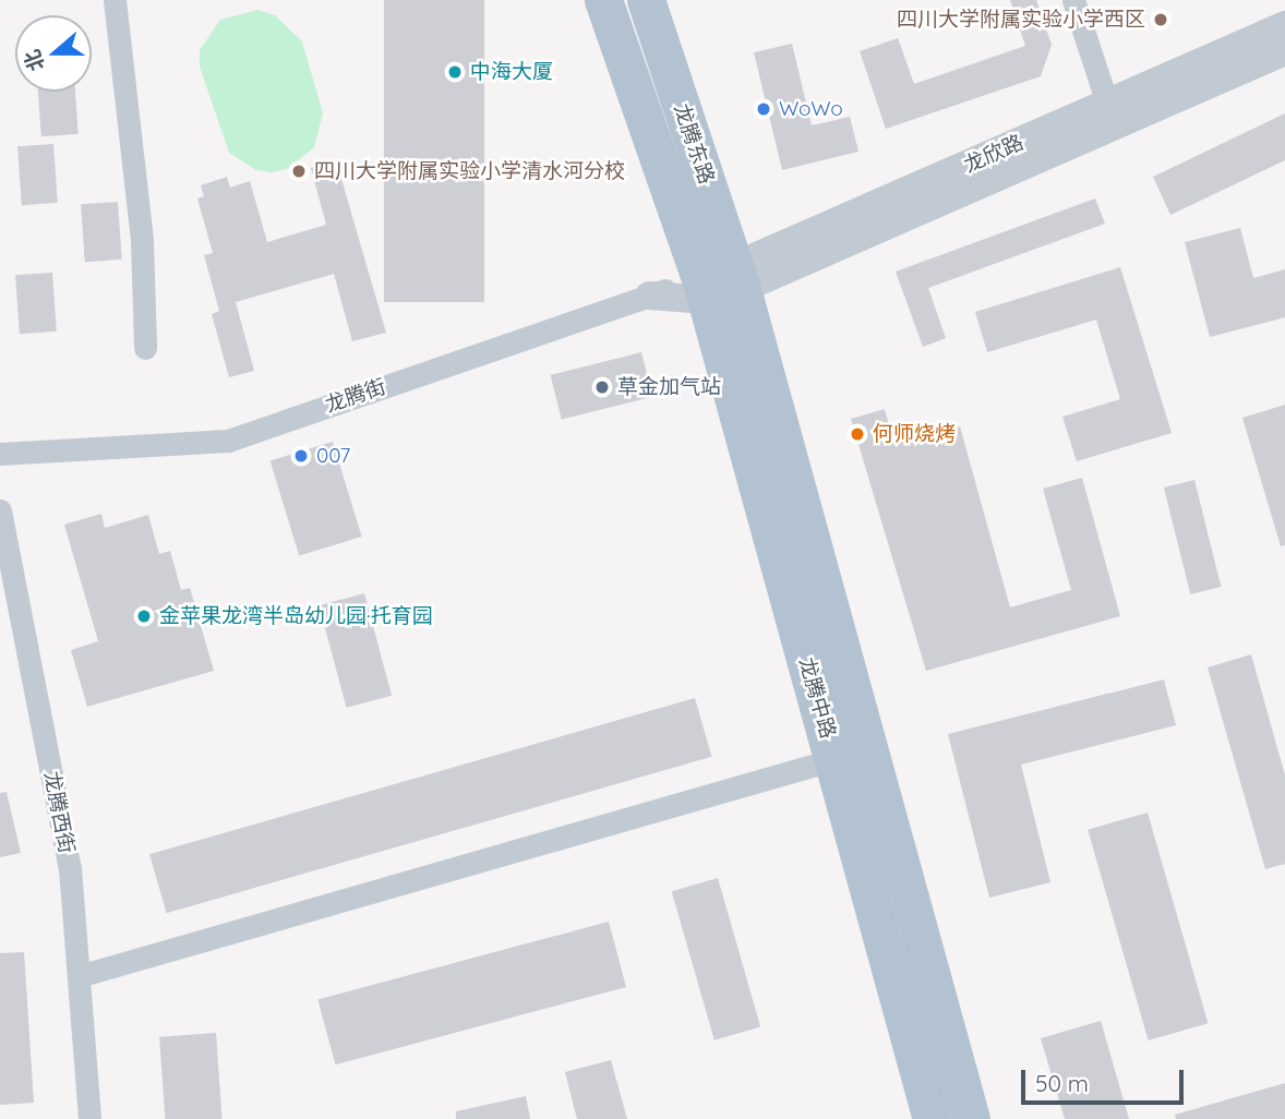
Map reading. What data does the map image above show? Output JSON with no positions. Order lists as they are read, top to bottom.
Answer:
{
  "streets": {
    "main road": ["龙腾东路", "龙腾中路"],
    "street": ["龙欣路", "龙腾街", "龙腾西街"]
  },
  "crossings": [
    ["龙腾东路", "龙欣路"],
    ["龙腾东路", "龙腾中路"],
    ["龙欣路", "龙腾中路"]
  ],
  "places": [
    "四川大学附属实验小学西区",
    "中海大厦",
    "WoWo",
    "四川大学附属实验小学清水河分校",
    "草金加气站",
    "何师烧烤",
    "007",
    "金苹果龙湾半岛幼儿园·托育园"
  ],
  "scale_bar": "50 m",
  "north": "left"
}
